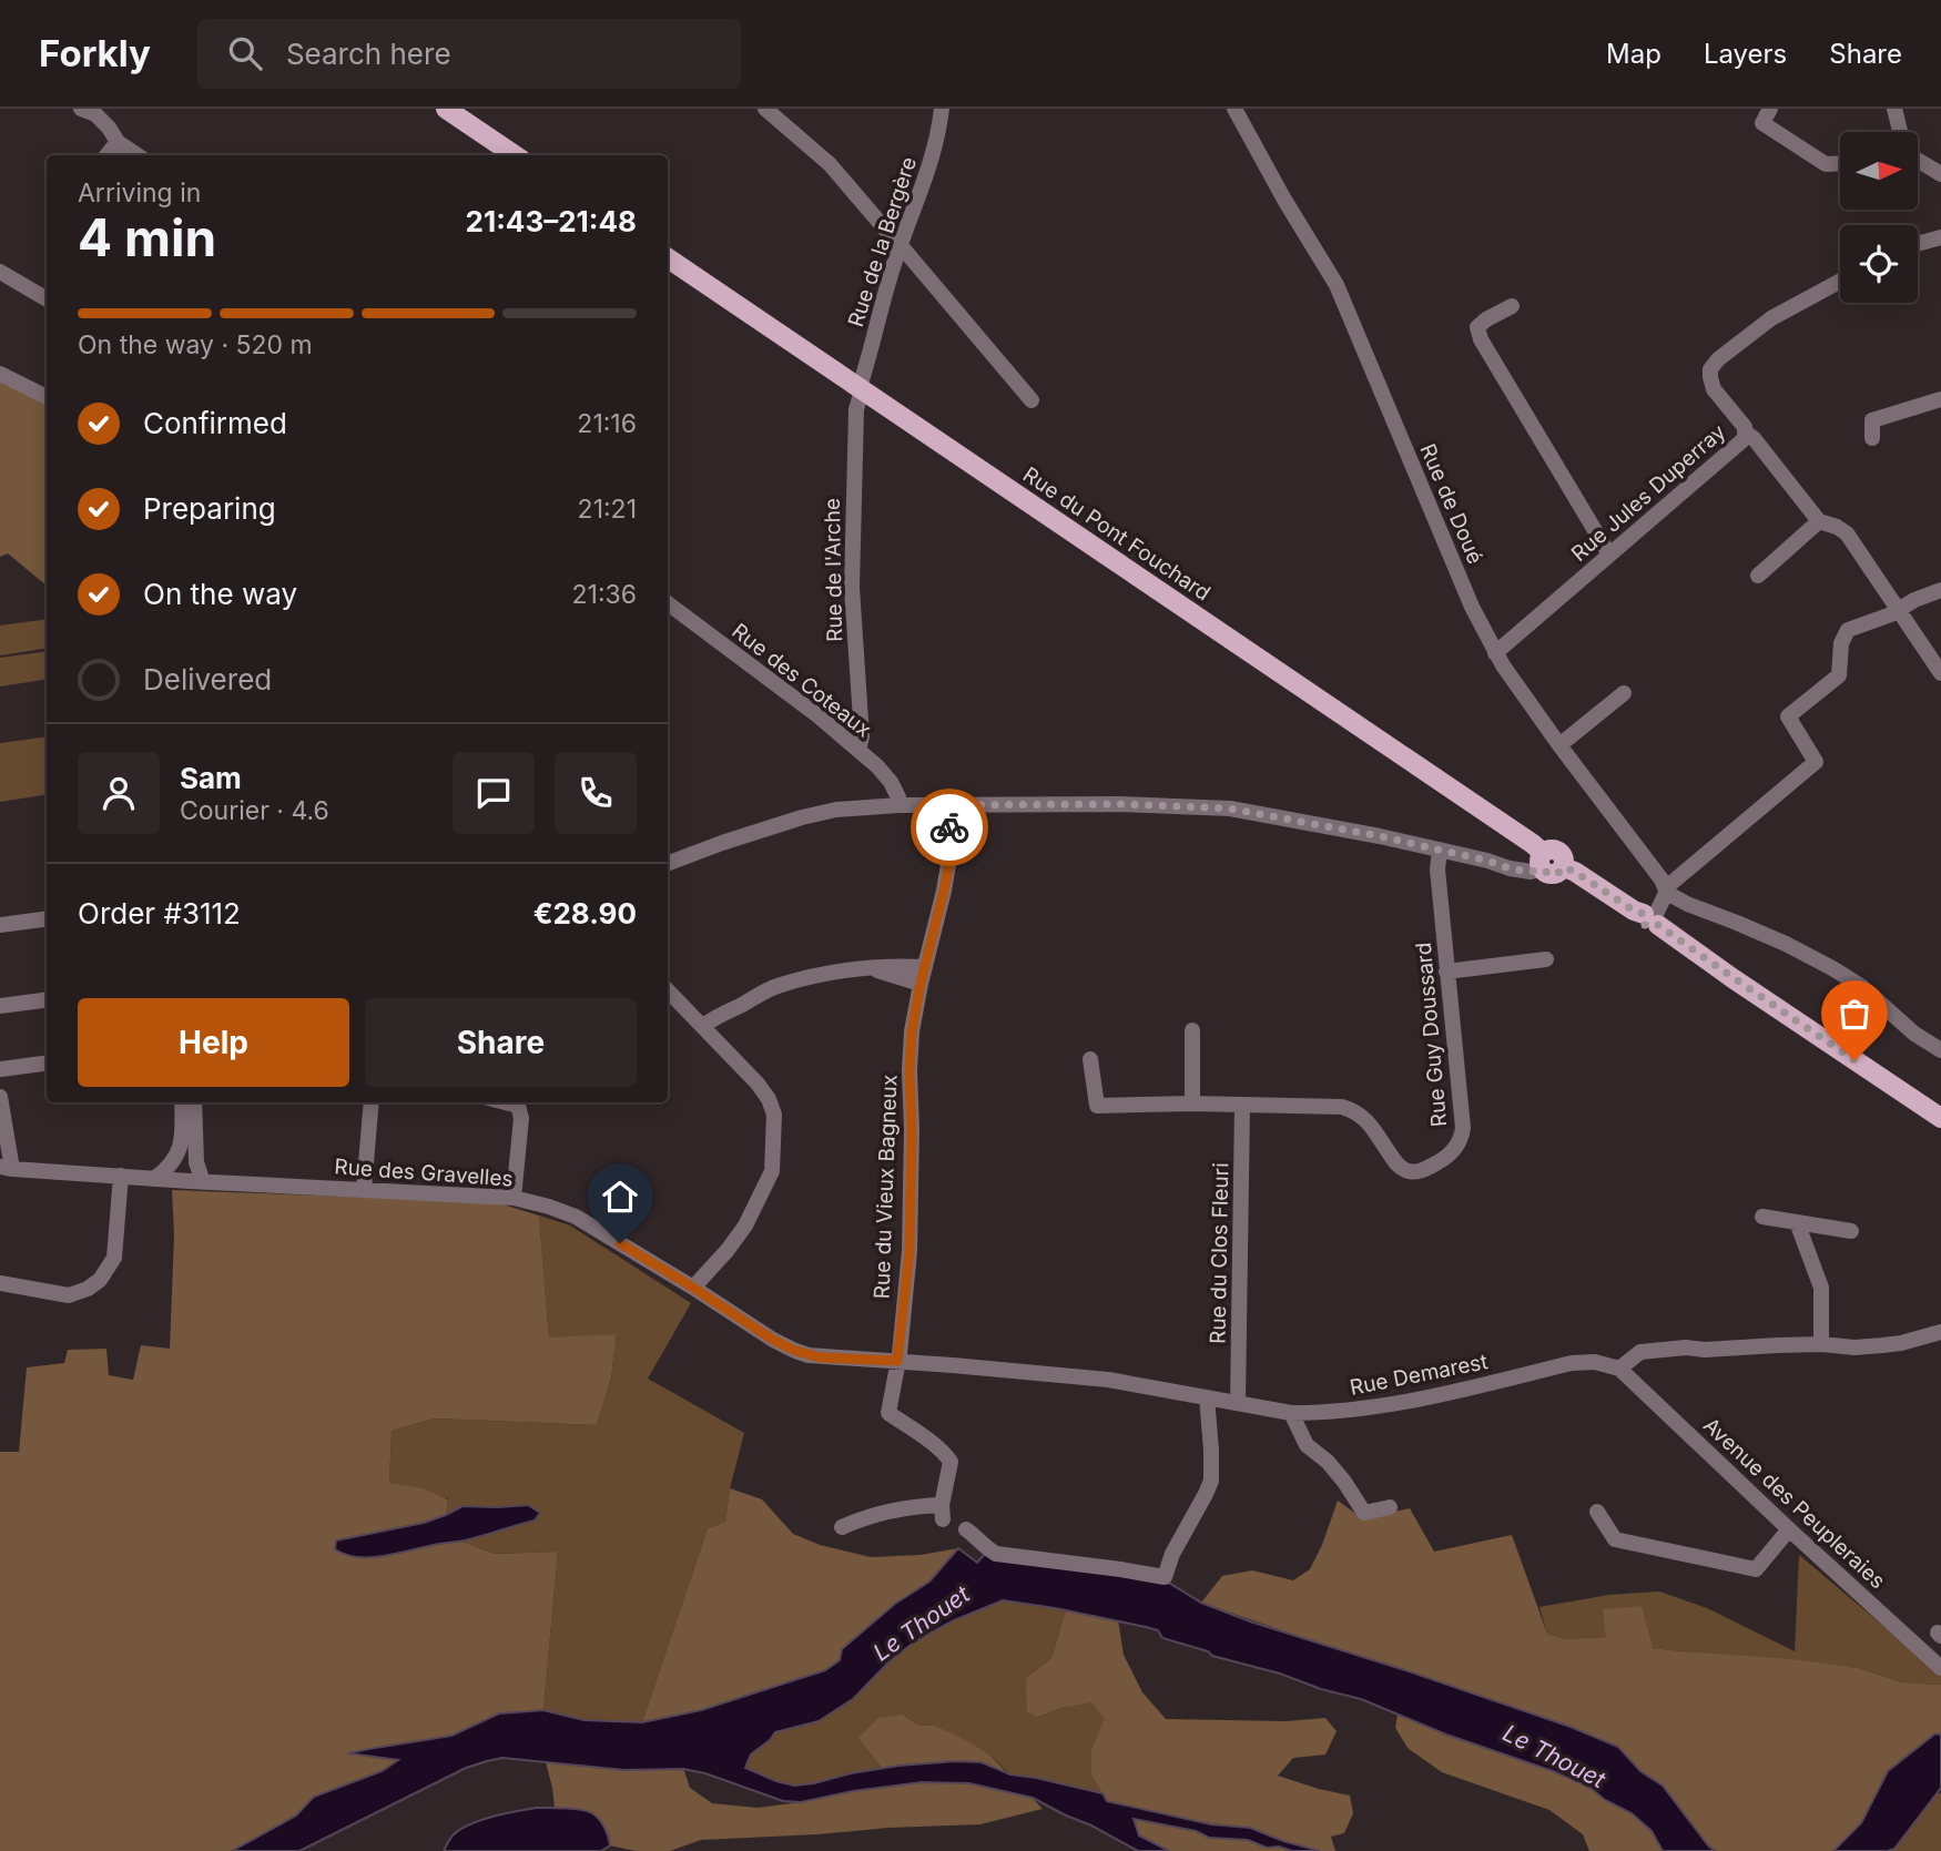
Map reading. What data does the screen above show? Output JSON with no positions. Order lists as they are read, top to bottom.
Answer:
{
  "streets": {
    "main road": ["Rue du Pont Fouchard"],
    "street": [
      "Rue de la Bergère",
      "Rue Jules Duperray",
      "Rue de Doué",
      "Rue de l'Arche",
      "Rue des Coteaux",
      "Rue Guy Doussard",
      "Rue des Gravelles",
      "Rue du Vieux Bagneux",
      "Rue du Clos Fleuri",
      "Rue Demarest",
      "Avenue des Peupleraies"
    ]
  },
  "crossings": [
    ["Rue de la Bergère", "Rue du Pont Fouchard"],
    ["Rue de la Bergère", "Rue de l'Arche"],
    ["Rue Jules Duperray", "Rue de Doué"],
    ["Rue du Pont Fouchard", "Rue de l'Arche"],
    ["Rue de l'Arche", "Rue des Coteaux"],
    ["Rue Guy Doussard", "Rue du Clos Fleuri"],
    ["Rue des Gravelles", "Rue du Vieux Bagneux"],
    ["Rue des Gravelles", "Rue Demarest"],
    ["Rue du Vieux Bagneux", "Rue Demarest"],
    ["Rue du Clos Fleuri", "Rue Demarest"],
    ["Rue Demarest", "Avenue des Peupleraies"]
  ],
  "water": ["Le Thouet"],
  "north": "right",
  "page": {
    "header": "Forkly",
    "search": "Search here",
    "nav": ["Map", "Layers", "Share"],
    "heading": ["4 min", "Arriving in", "21:43–21:48"],
    "panel": [
      "Sam",
      "Courier · 4.6",
      "Order #3112",
      "€28.90"
    ],
    "bar": "On the way · 520 m",
    "list": [
      ["Confirmed", "21:16"],
      ["Preparing", "21:21"],
      ["On the way", "21:36"],
      "Delivered"
    ],
    "buttons": ["Help", "Share"]
  }
}
